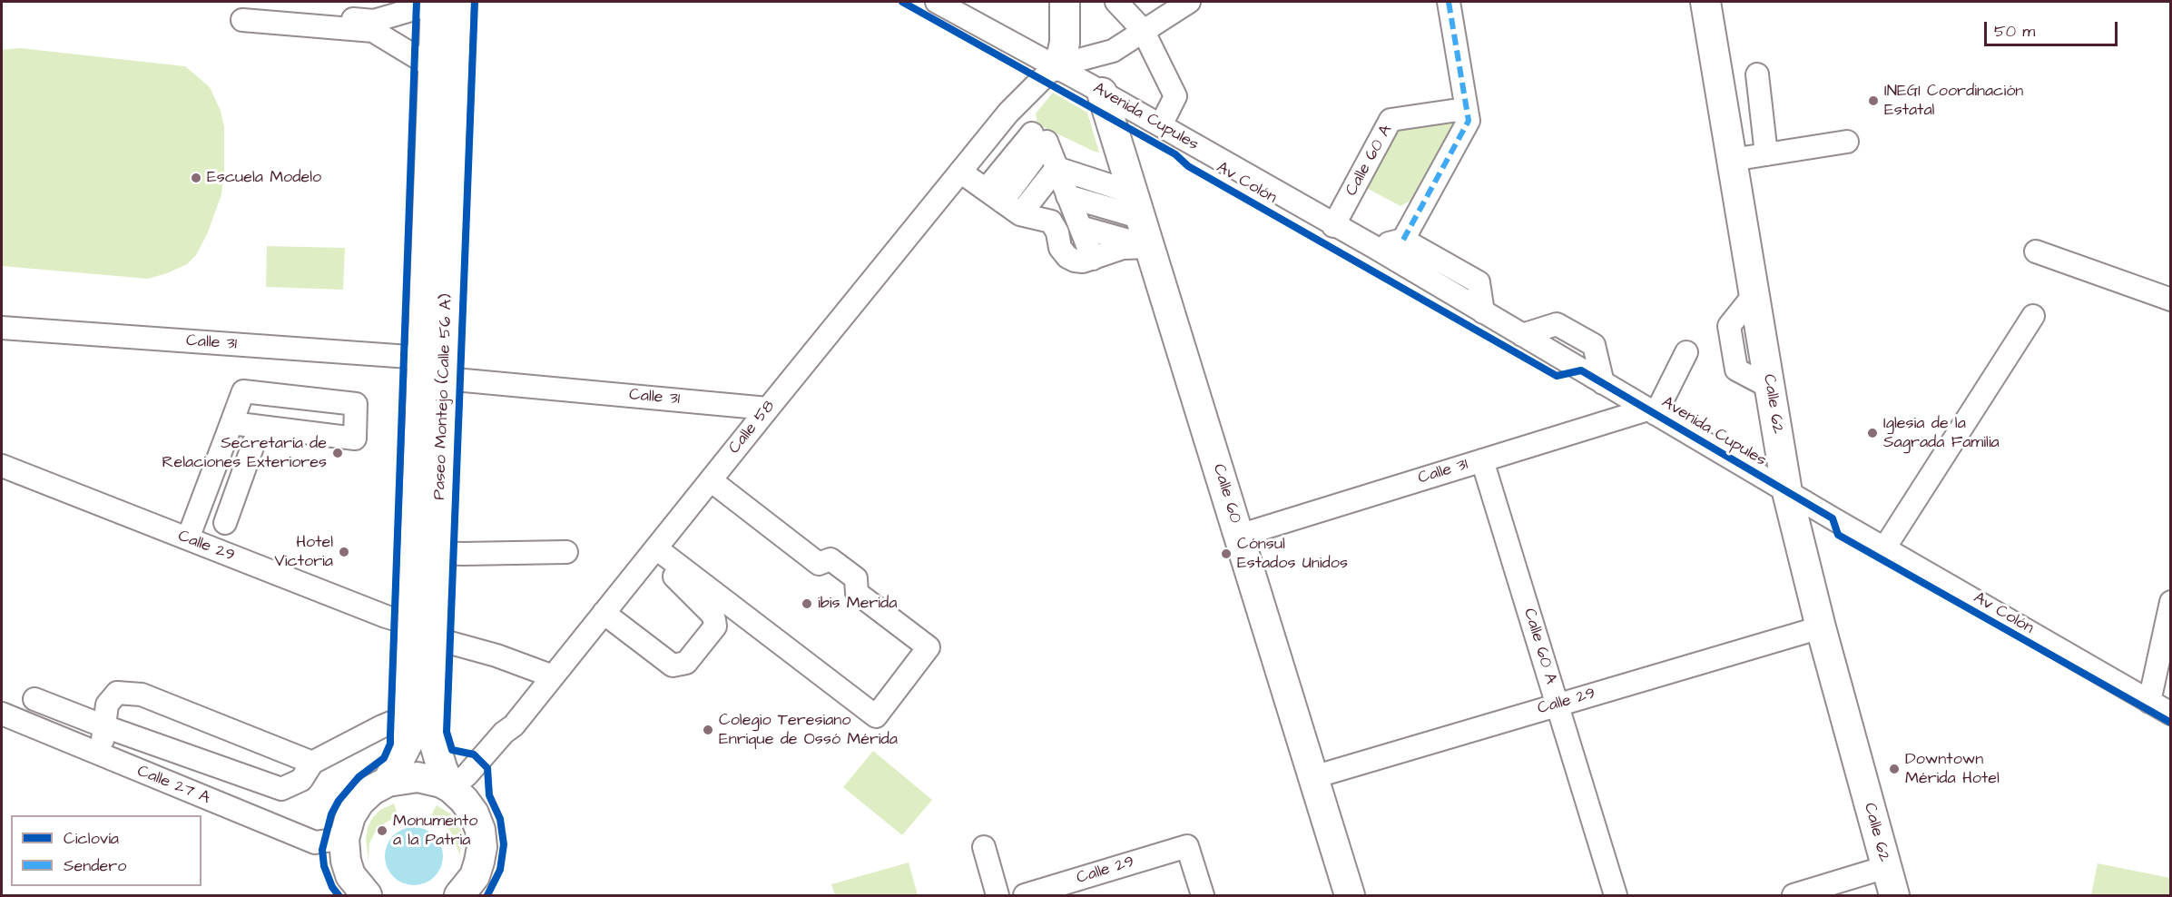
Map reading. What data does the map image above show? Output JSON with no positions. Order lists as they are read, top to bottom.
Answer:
{
  "streets": {
    "main road": ["Paseo Montejo (Calle 56 A)", "Calle 62", "Calle 60"],
    "street": [
      "Avenida Cupules",
      "Calle 60 A",
      "Calle 31",
      "Calle 58",
      "Calle 29",
      "Calle 27 A"
    ],
    "cycle path": ["Av Colón"]
  },
  "crossings": [
    ["Avenida Cupules", "Calle 60 A"],
    ["Avenida Cupules", "Calle 31"],
    ["Avenida Cupules", "Calle 62"],
    ["Avenida Cupules", "Calle 58"],
    ["Avenida Cupules", "Calle 60"],
    ["Calle 60 A", "Calle 31"],
    ["Calle 60 A", "Calle 29"],
    ["Calle 31", "Paseo Montejo (Calle 56 A)"],
    ["Calle 31", "Calle 58"],
    ["Calle 31", "Calle 60"],
    ["Paseo Montejo (Calle 56 A)", "Calle 58"],
    ["Paseo Montejo (Calle 56 A)", "Calle 29"],
    ["Calle 62", "Calle 29"],
    ["Calle 58", "Calle 29"],
    ["Calle 60", "Calle 29"]
  ],
  "places": [
    "INEGI Coordinación Estatal",
    "Escuela Modelo",
    "Iglesia de la Sagrada Familia",
    "Secretaría de Relaciones Exteriores",
    "Hotel Victoria",
    "Cónsul Estados Unidos",
    "ibis Merida",
    "Colegio Teresiano Enrique de Ossó Mérida",
    "Downtown Mérida Hotel",
    "Monumento a la Patria"
  ],
  "legend": ["Ciclovía", "Sendero"],
  "scale_bar": "50 m"
}
